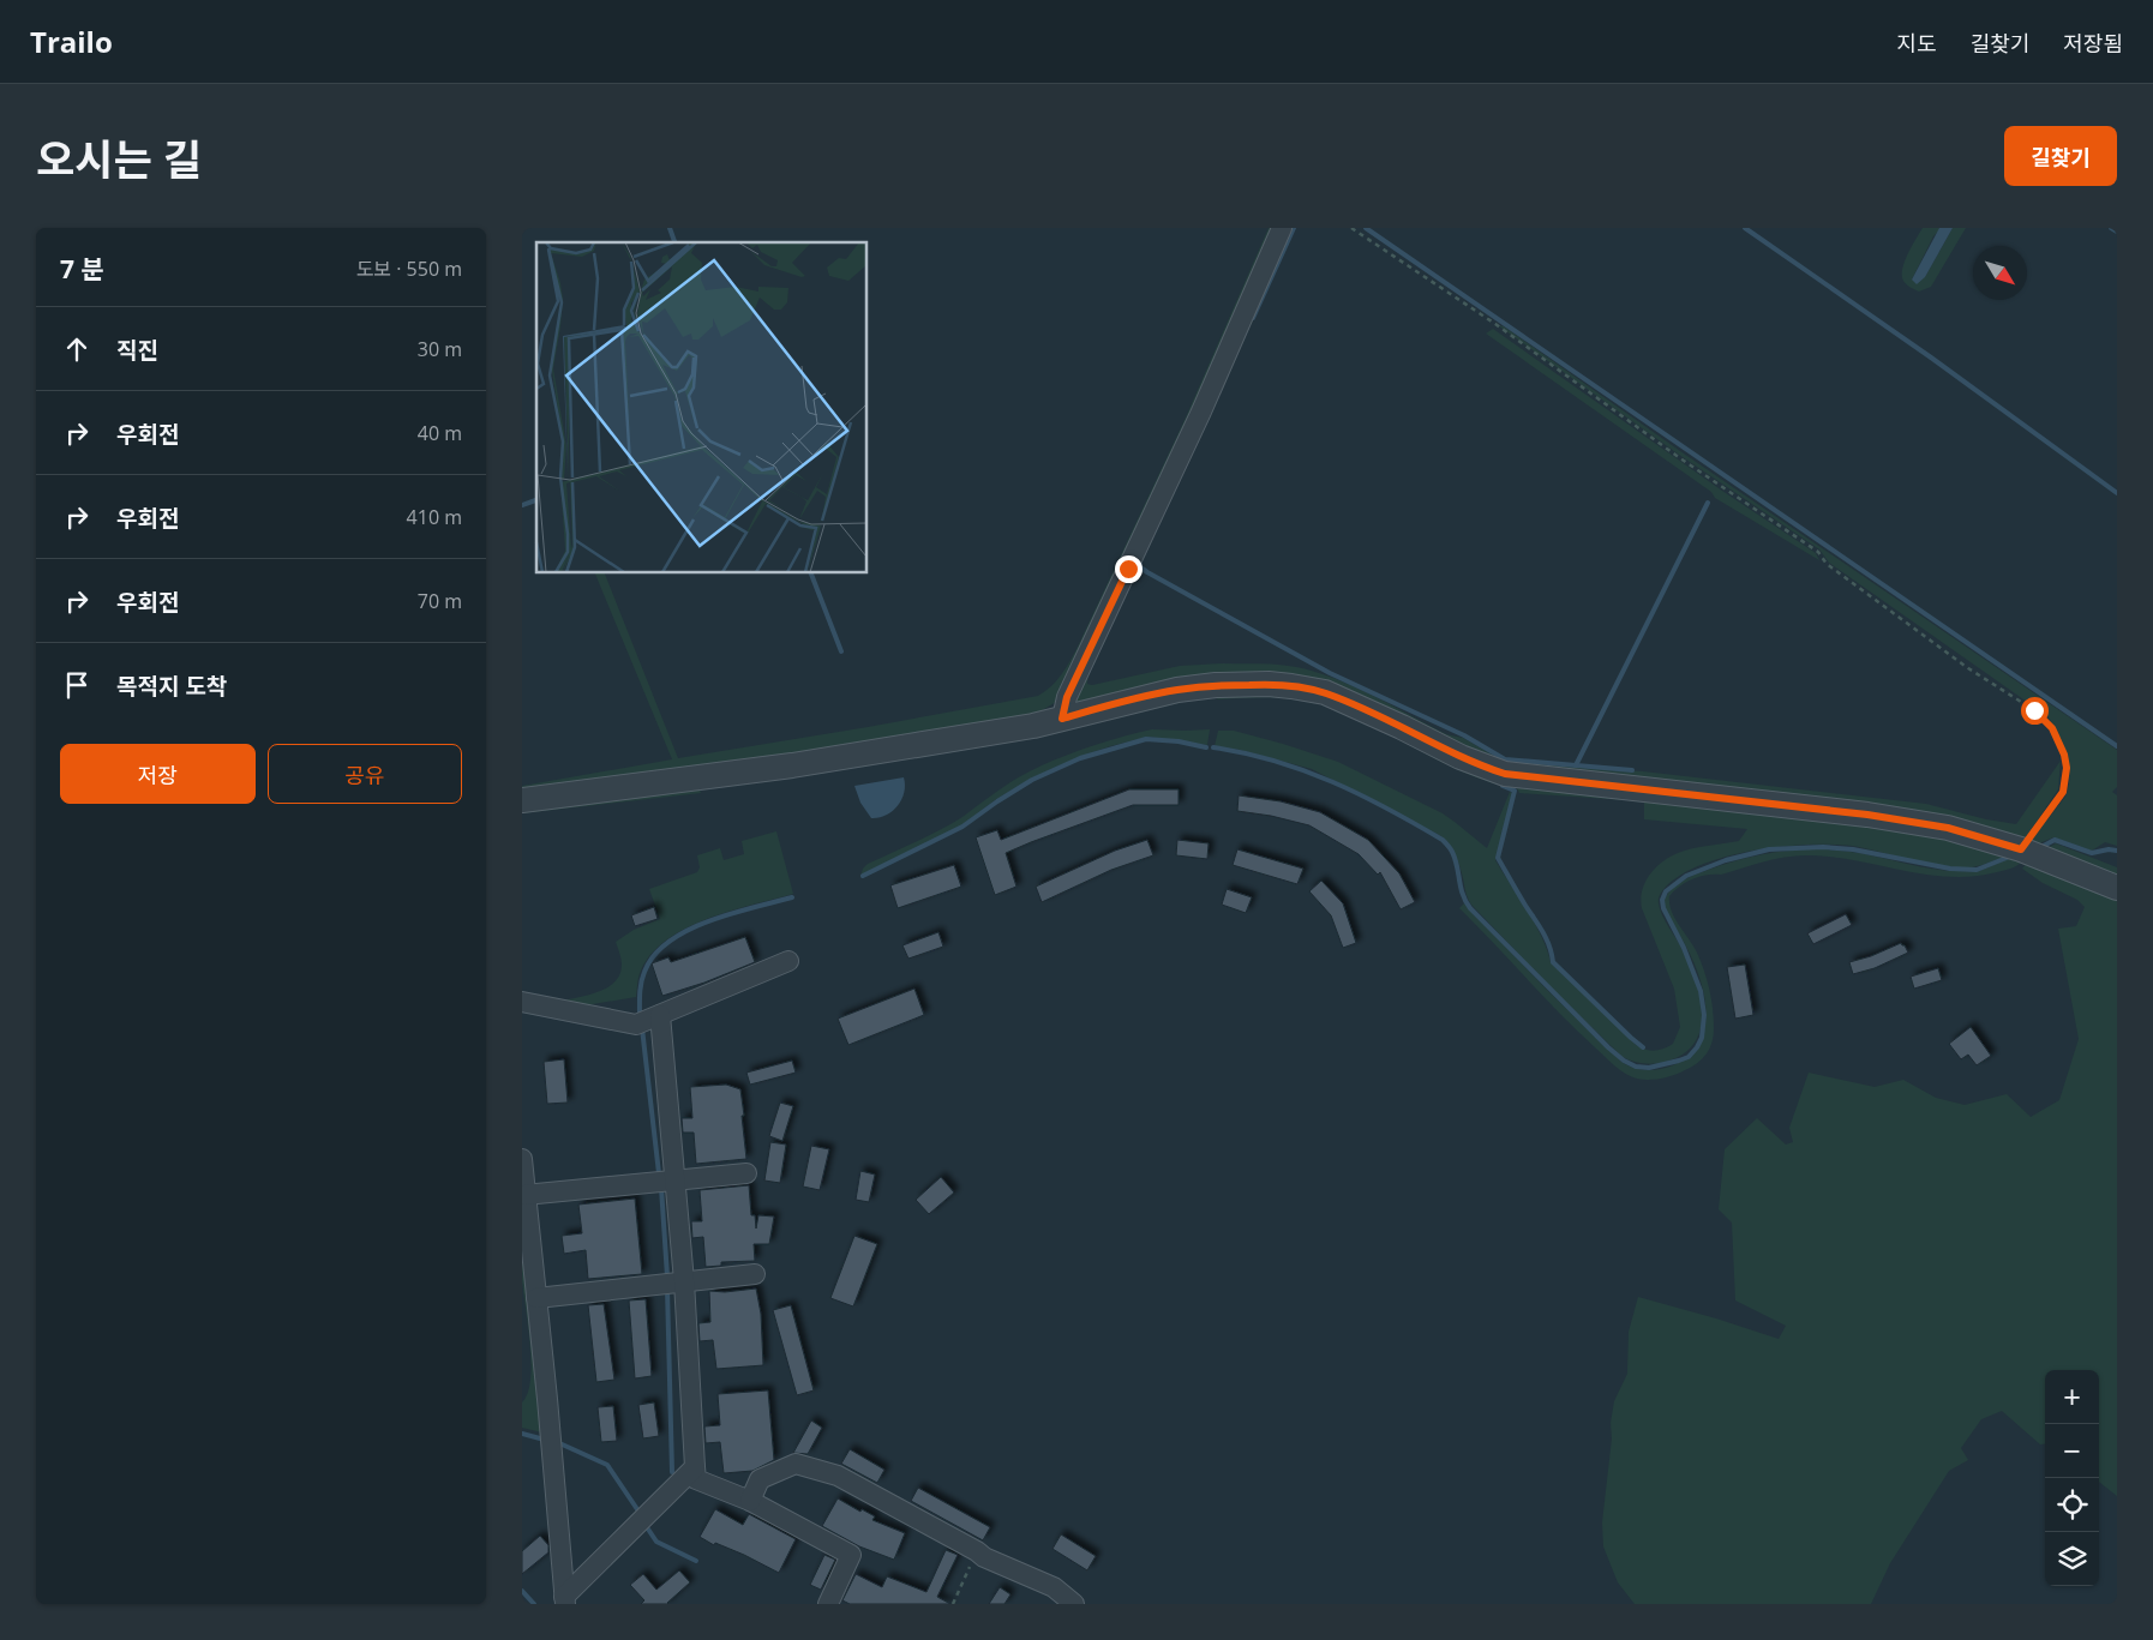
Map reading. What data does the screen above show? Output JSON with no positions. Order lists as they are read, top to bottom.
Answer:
{
  "north": "bottom right",
  "page": {
    "header": "Trailo",
    "nav": ["지도", "길찾기", "저장됨"],
    "title": "오시는 길",
    "buttons": [
      "길찾기",
      ["저장", "공유"]
    ],
    "heading": ["7 분", "도보 · 550 m"],
    "list": [
      ["직진", "30 m"],
      ["우회전", "40 m"],
      ["우회전", "410 m"],
      ["우회전", "70 m"],
      "목적지 도착"
    ],
    "map_buttons": ["+", "−"]
  }
}
